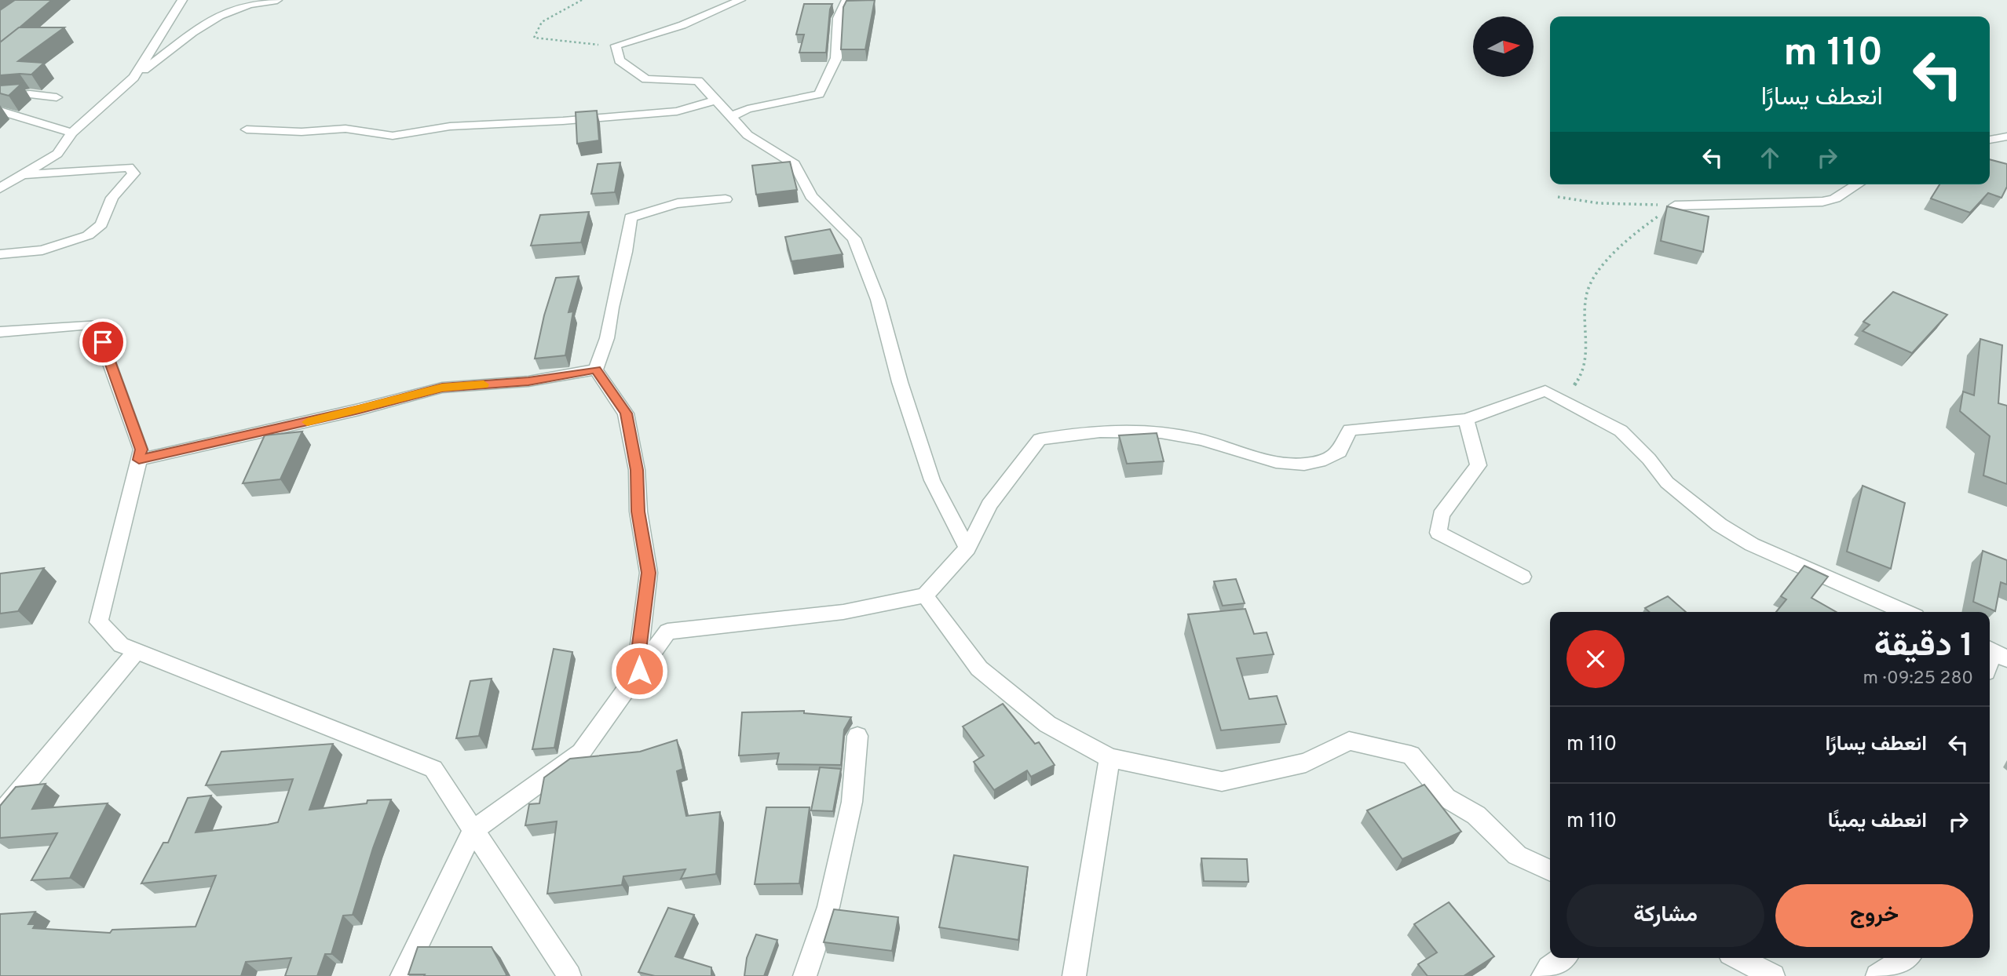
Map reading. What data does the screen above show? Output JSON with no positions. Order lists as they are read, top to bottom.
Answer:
{
  "north": "right",
  "page": {
    "turn": ["110 m", "انعطف يسارًا"],
    "heading": ["1 دقيقة", "280 m · 09:25"],
    "list": [
      {
        "name": "انعطف يسارًا",
        "value": "110 m"
      },
      {
        "name": "انعطف يمينًا",
        "value": "110 m"
      }
    ],
    "buttons": ["خروج", "مشاركة"]
  }
}
